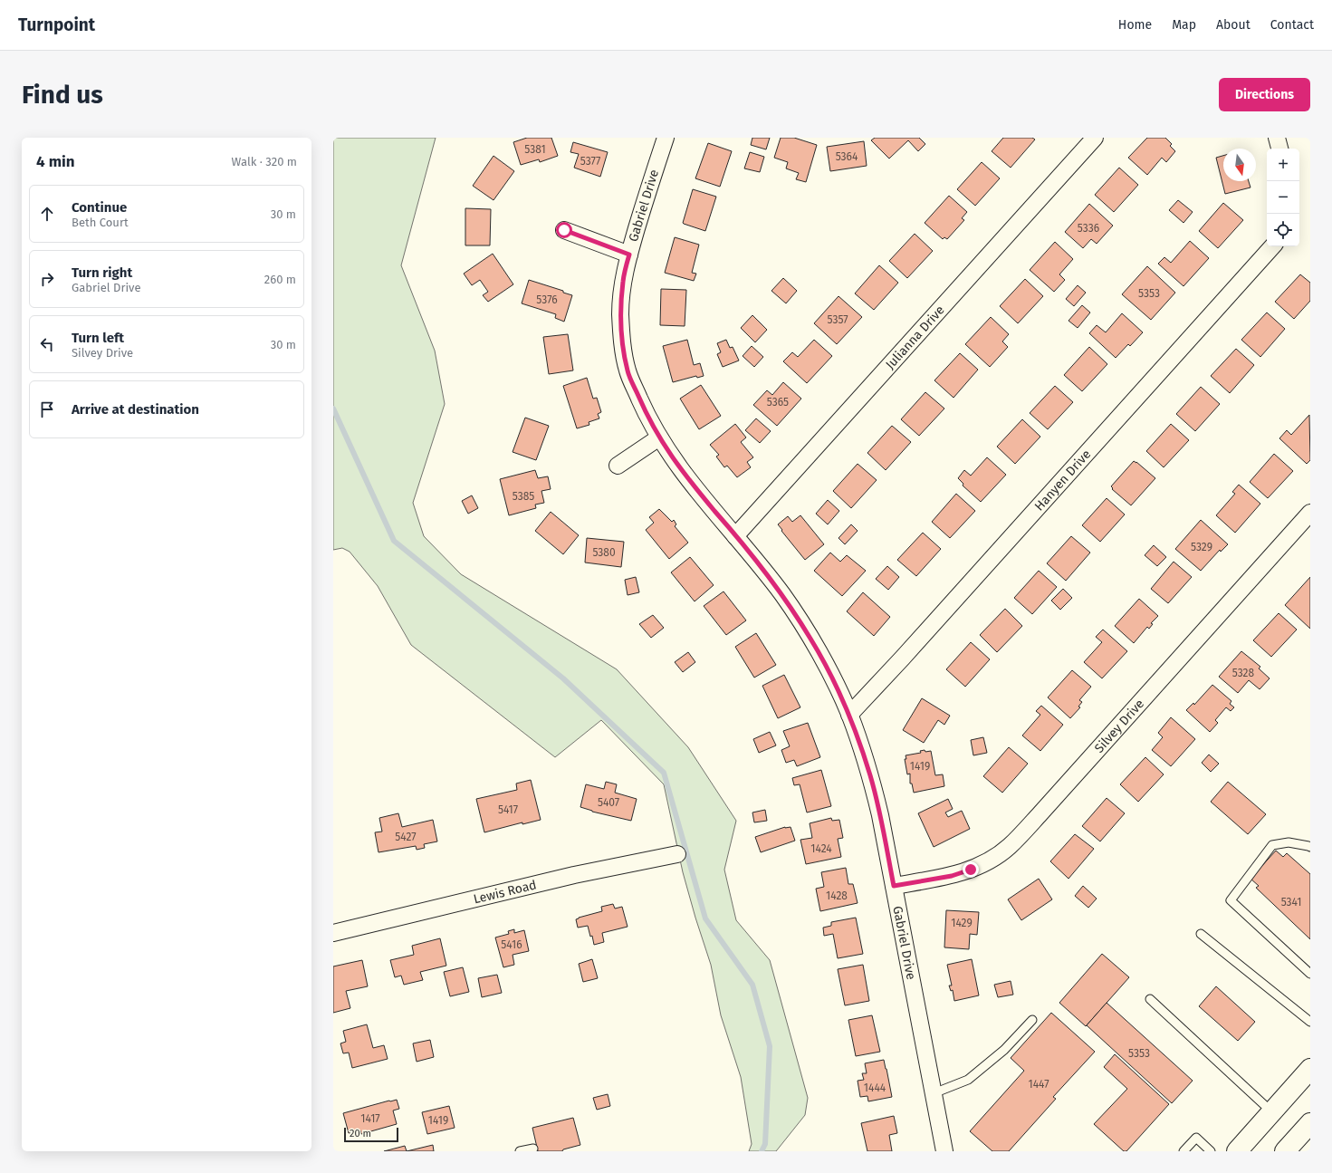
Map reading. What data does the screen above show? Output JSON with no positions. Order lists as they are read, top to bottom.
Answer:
{
  "streets": {
    "street": [
      "Gabriel Drive",
      "Julianna Drive",
      "Hanyen Drive",
      "Silvey Drive",
      "Lewis Road"
    ]
  },
  "crossings": [
    ["Gabriel Drive", "Julianna Drive"],
    ["Gabriel Drive", "Hanyen Drive"],
    ["Gabriel Drive", "Silvey Drive"]
  ],
  "house_numbers": [
    "5381",
    "5364",
    "5377",
    "5336",
    "5353",
    "5376",
    "5357",
    "5365",
    "5385",
    "5329",
    "5380",
    "5328",
    "1419",
    "5407",
    "5417",
    "5427",
    "1424",
    "1428",
    "5341",
    "1429",
    "5416",
    "5353",
    "1447",
    "1444",
    "1417",
    "1419"
  ],
  "scale_bar": "20 m",
  "north": "bottom",
  "page": {
    "header": "Turnpoint",
    "nav": [
      "Home",
      "Map",
      "About",
      "Contact"
    ],
    "buttons": "Directions",
    "title": "Find us",
    "heading": ["4 min", "Walk · 320 m"],
    "map_buttons": ["+", "−"],
    "list": [
      ["Continue", "Beth Court", "30 m"],
      ["Turn right", "Gabriel Drive", "260 m"],
      ["Turn left", "Silvey Drive", "30 m"],
      "Arrive at destination"
    ],
    "scale": "20 m"
  }
}
